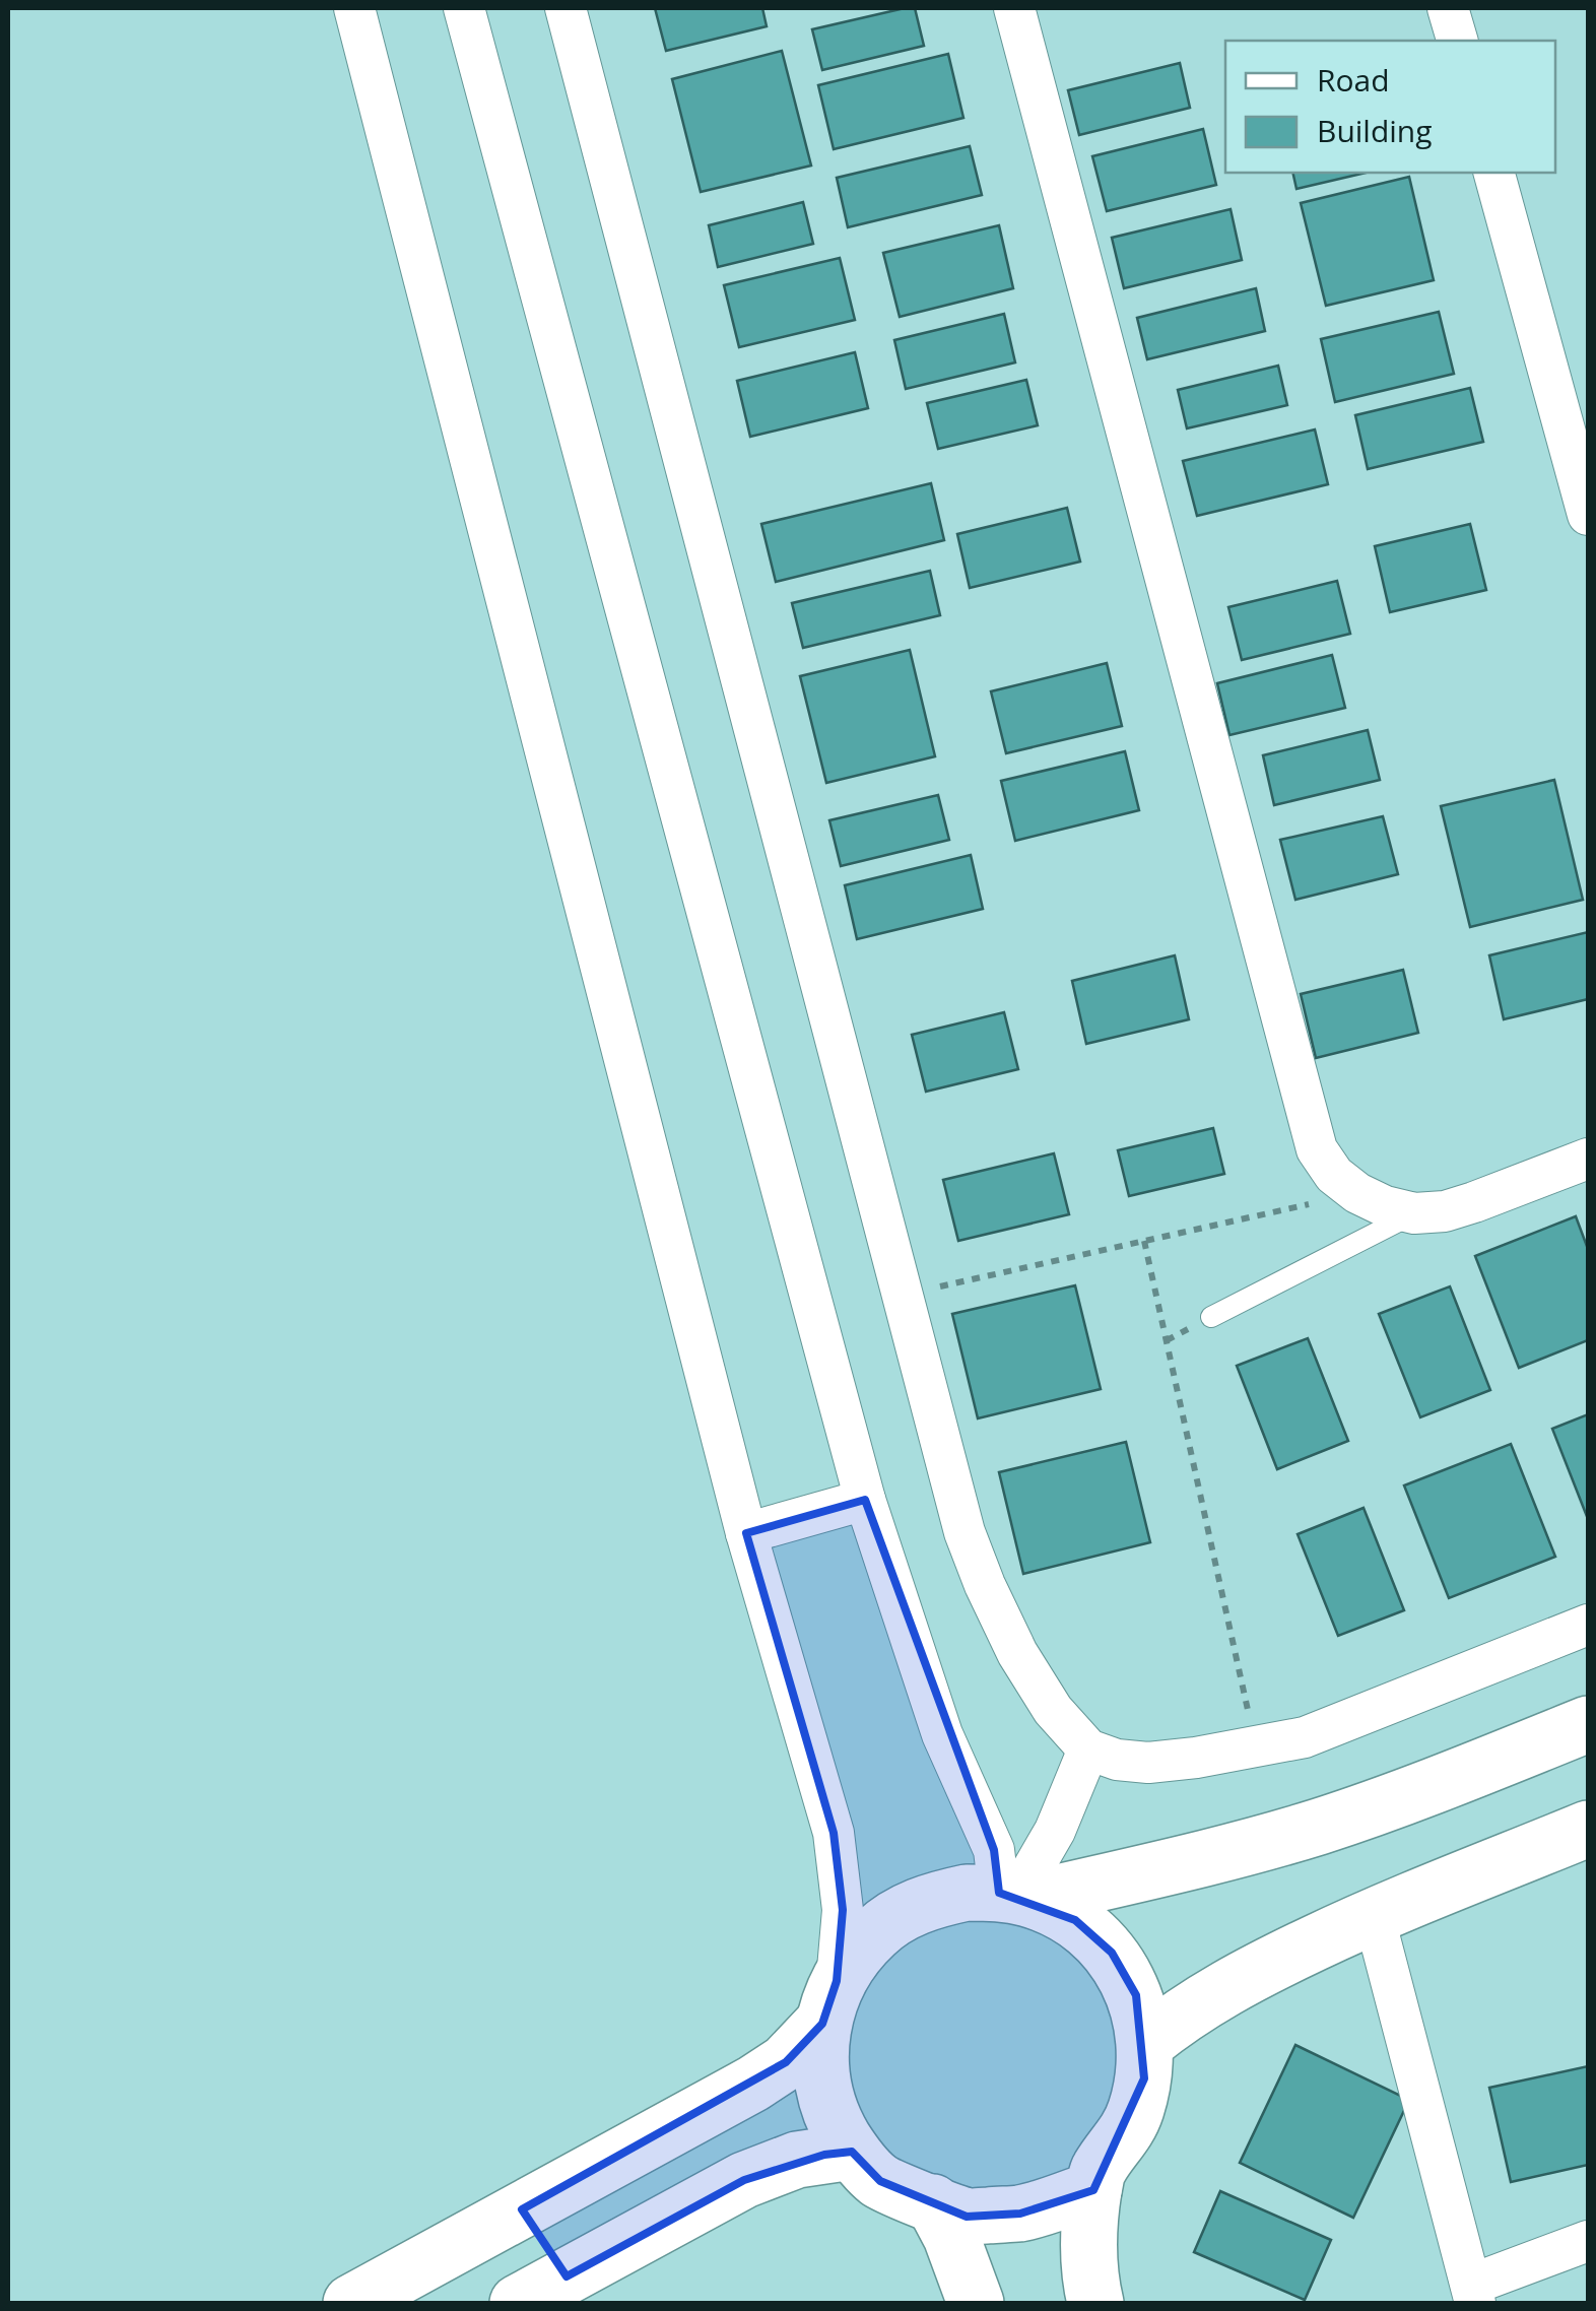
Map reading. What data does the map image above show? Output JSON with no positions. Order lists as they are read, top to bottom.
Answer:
{
  "legend": ["Road", "Building"]
}
